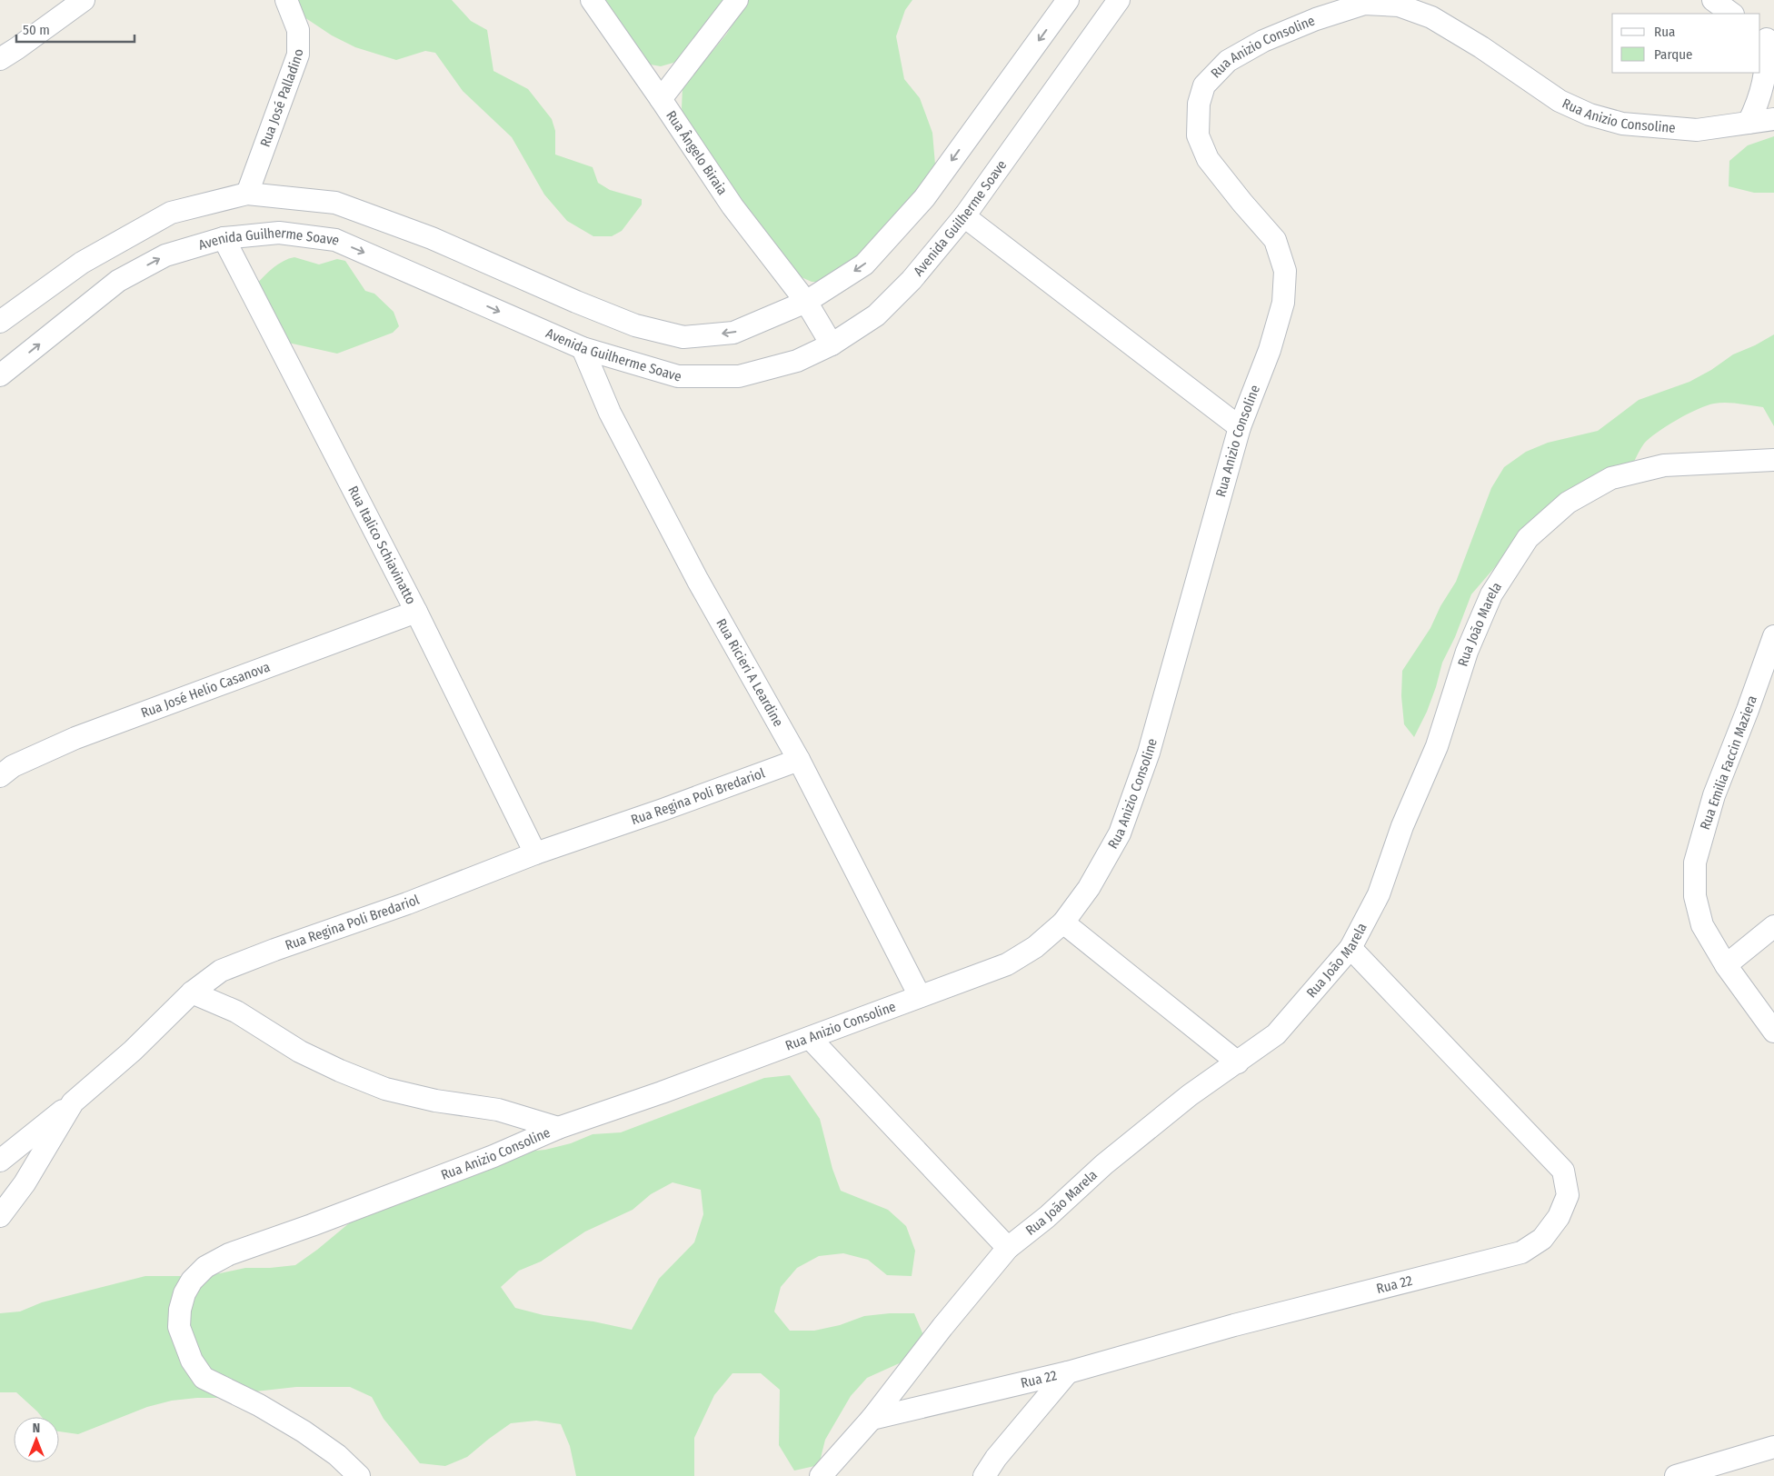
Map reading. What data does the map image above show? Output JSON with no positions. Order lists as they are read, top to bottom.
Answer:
{
  "streets": {
    "street": [
      "Rua Anizio Consoline",
      "Rua José Palladino",
      "Rua Ângelo Biraia",
      "Avenida Guilherme Soave",
      "Rua Italico Schiavinatto",
      "Rua João Marela",
      "Rua Ricieri A Leardine",
      "Rua José Helio Casanova",
      "Rua Emilia Faccin Maziera",
      "Rua Regina Poli Bredariol",
      "Rua 22"
    ]
  },
  "crossings": [
    ["Rua Anizio Consoline", "Rua Ricieri A Leardine"],
    ["Rua Ângelo Biraia", "Avenida Guilherme Soave"],
    ["Avenida Guilherme Soave", "Rua Italico Schiavinatto"],
    ["Avenida Guilherme Soave", "Rua Ricieri A Leardine"],
    ["Rua Italico Schiavinatto", "Rua José Helio Casanova"],
    ["Rua Italico Schiavinatto", "Rua Regina Poli Bredariol"],
    ["Rua João Marela", "Rua 22"],
    ["Rua Ricieri A Leardine", "Rua Regina Poli Bredariol"]
  ],
  "legend": ["Rua", "Parque"],
  "scale_bar": "50 m",
  "north": "top"
}
